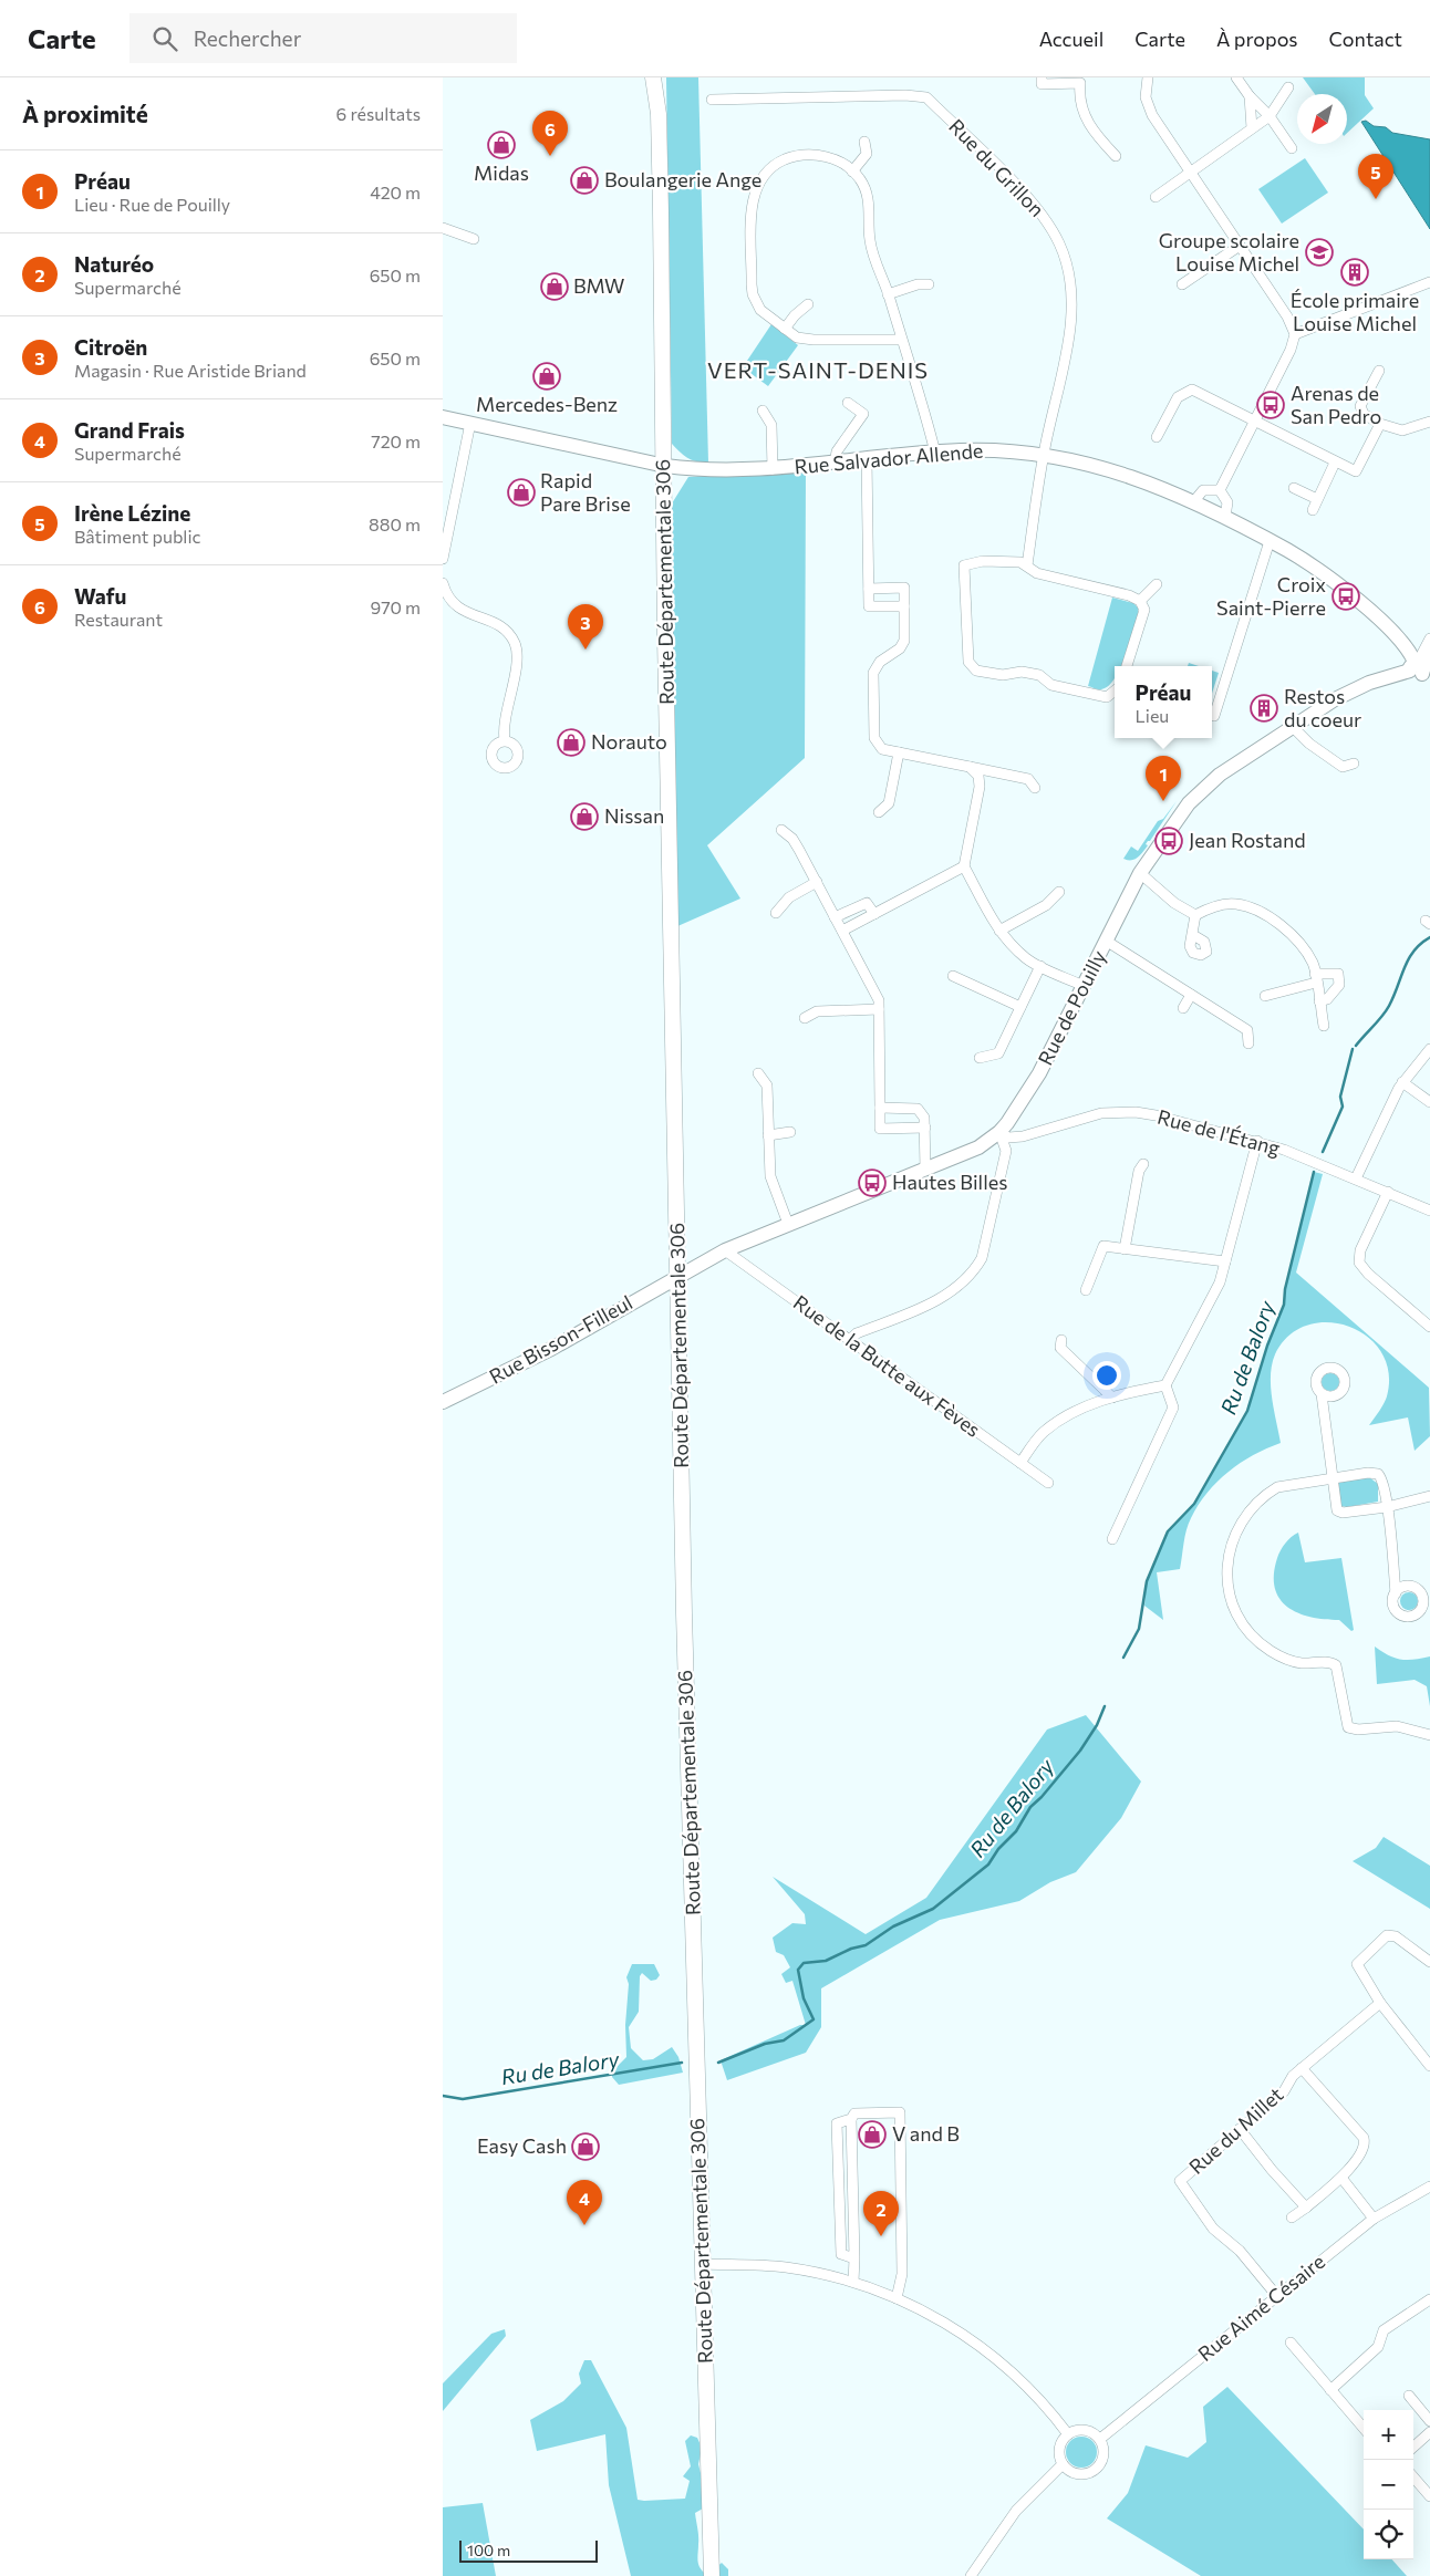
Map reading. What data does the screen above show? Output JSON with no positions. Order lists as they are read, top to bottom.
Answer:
{
  "streets": {
    "main road": ["Route Départementale 306"],
    "street": [
      "Rue du Grillon",
      "Rue Salvador Allende",
      "Rue de Pouilly",
      "Rue de l'Étang",
      "Rue Bisson-Filleul",
      "Rue de la Butte aux Fèves",
      "Rue du Millet",
      "Rue Aimé Césaire"
    ]
  },
  "crossings": [
    ["Rue du Grillon", "Rue Salvador Allende"],
    ["Rue Salvador Allende", "Route Départementale 306"],
    ["Rue Salvador Allende", "Rue de Pouilly"],
    ["Route Départementale 306", "Rue de Pouilly"],
    ["Route Départementale 306", "Rue Bisson-Filleul"],
    ["Rue de Pouilly", "Rue de l'Étang"],
    ["Rue de Pouilly", "Rue Bisson-Filleul"],
    ["Rue de Pouilly", "Rue de la Butte aux Fèves"],
    ["Rue du Millet", "Rue Aimé Césaire"]
  ],
  "districts": ["VERT-SAINT-DENIS"],
  "water": ["Ru de Balory"],
  "places": {
    "shop": [
      "Midas",
      "Boulangerie Ange",
      "BMW",
      "Mercedes-Benz",
      "Rapid Pare Brise",
      "Norauto",
      "Nissan",
      "V and B",
      "Easy Cash"
    ],
    "school or university": ["Groupe scolaire Louise Michel"],
    "building": ["École primaire Louise Michel", "Restos du coeur"],
    "bus stop": [
      "Arenas de San Pedro",
      "Croix Saint-Pierre",
      "Jean Rostand",
      "Hautes Billes"
    ]
  },
  "scale_bar": "100 m",
  "north": "bottom left",
  "page": {
    "header": "Carte",
    "search": "Rechercher",
    "nav": [
      "Accueil",
      "Carte",
      "À propos",
      "Contact"
    ],
    "heading": ["À proximité", "6 résultats"],
    "pins": [
      "6",
      "5",
      "3",
      "1",
      "4",
      "2"
    ],
    "list": [
      {
        "mark": "1",
        "name": "Préau",
        "note": "Lieu · Rue de Pouilly",
        "value": "420 m"
      },
      {
        "mark": "2",
        "name": "Naturéo",
        "note": "Supermarché",
        "value": "650 m"
      },
      {
        "mark": "3",
        "name": "Citroën",
        "note": "Magasin · Rue Aristide Briand",
        "value": "650 m"
      },
      {
        "mark": "4",
        "name": "Grand Frais",
        "note": "Supermarché",
        "value": "720 m"
      },
      {
        "mark": "5",
        "name": "Irène Lézine",
        "note": "Bâtiment public",
        "value": "880 m"
      },
      {
        "mark": "6",
        "name": "Wafu",
        "note": "Restaurant",
        "value": "970 m"
      }
    ],
    "popup": ["Préau", "Lieu"],
    "map_buttons": ["+", "−"],
    "scale": "100 m"
  }
}
